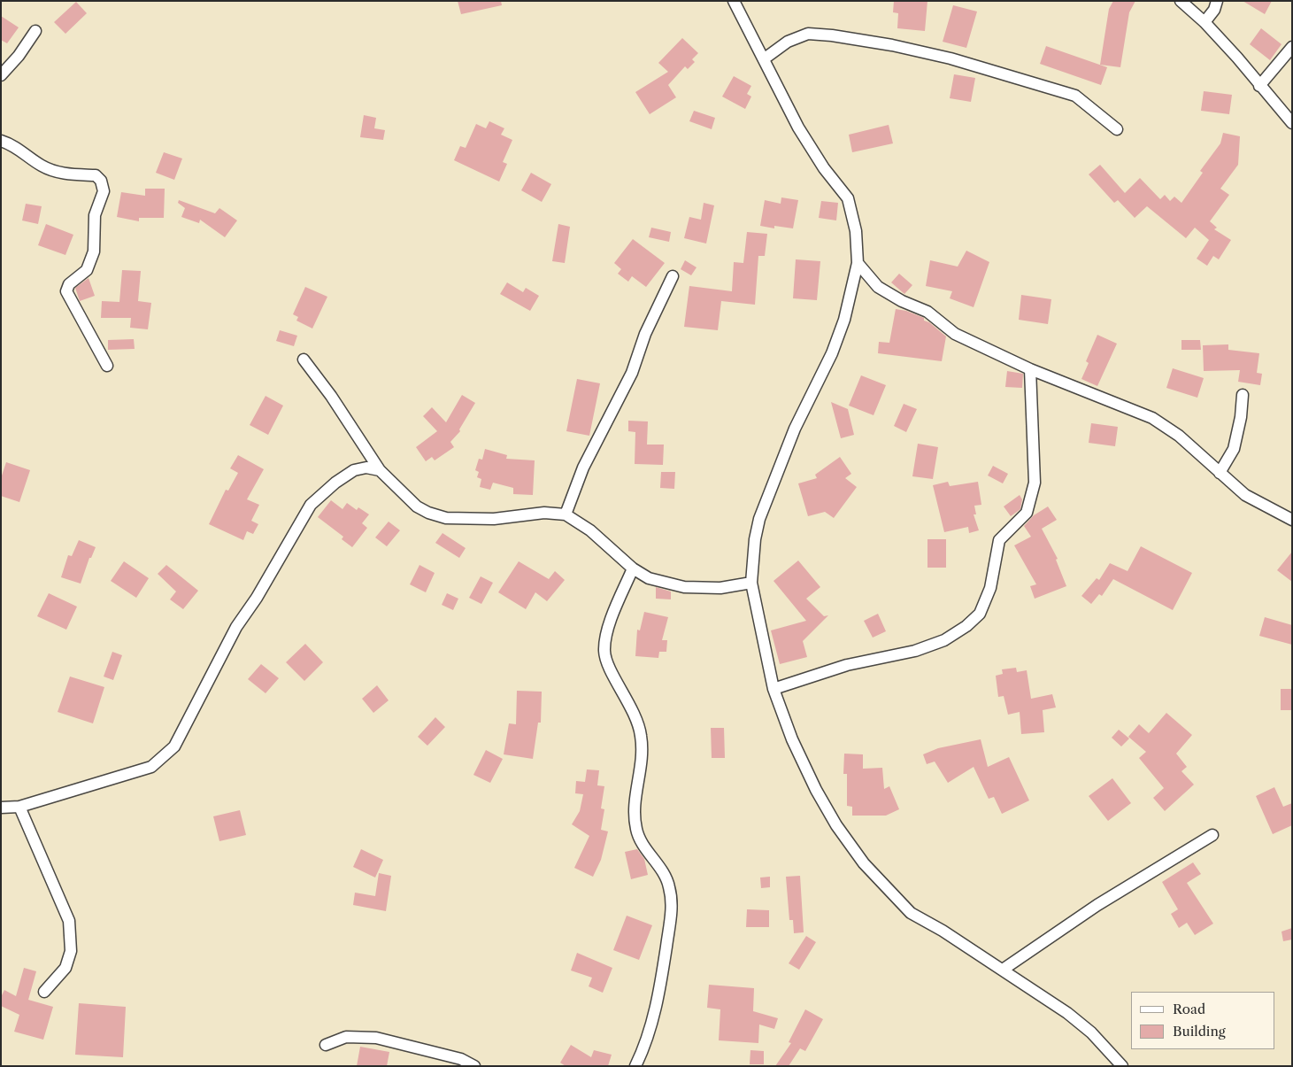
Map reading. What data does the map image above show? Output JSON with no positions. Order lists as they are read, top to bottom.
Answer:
{
  "legend": ["Road", "Building"]
}
